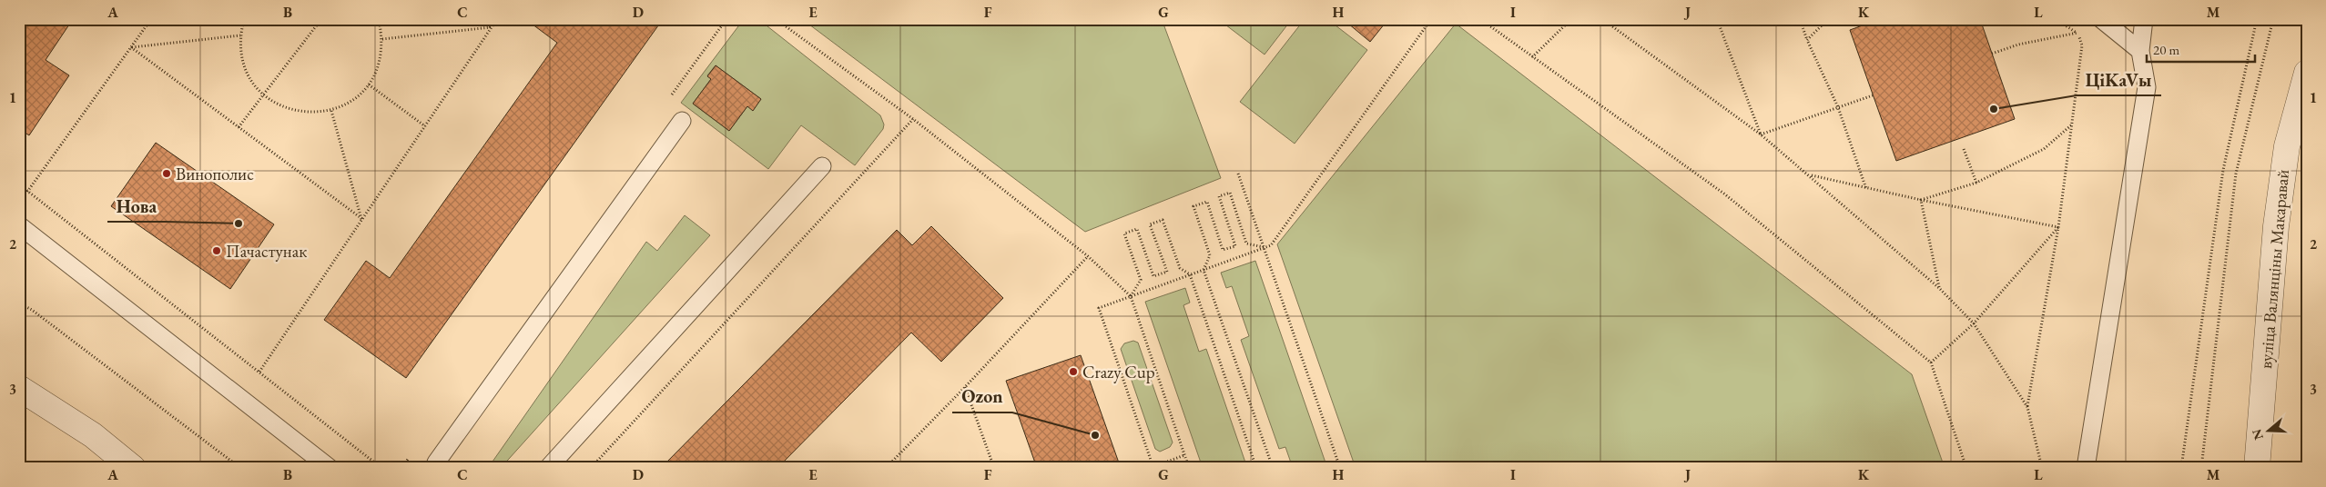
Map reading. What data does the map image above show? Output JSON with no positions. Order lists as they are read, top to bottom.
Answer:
{
  "streets": {
    "street": ["вуліца Валянціны Макаравай"]
  },
  "places": [
    "ЦiKaVы",
    "Винополис",
    "Нова",
    "Пачастунак",
    "Crazy Cup",
    "Ozon"
  ],
  "scale_bar": "20 m",
  "north": "left",
  "grid": {
    "columns": [
      "A",
      "B",
      "C",
      "D",
      "E",
      "F",
      "G",
      "H",
      "I",
      "J",
      "K",
      "L",
      "M"
    ],
    "rows": ["1", "2", "3"]
  }
}
